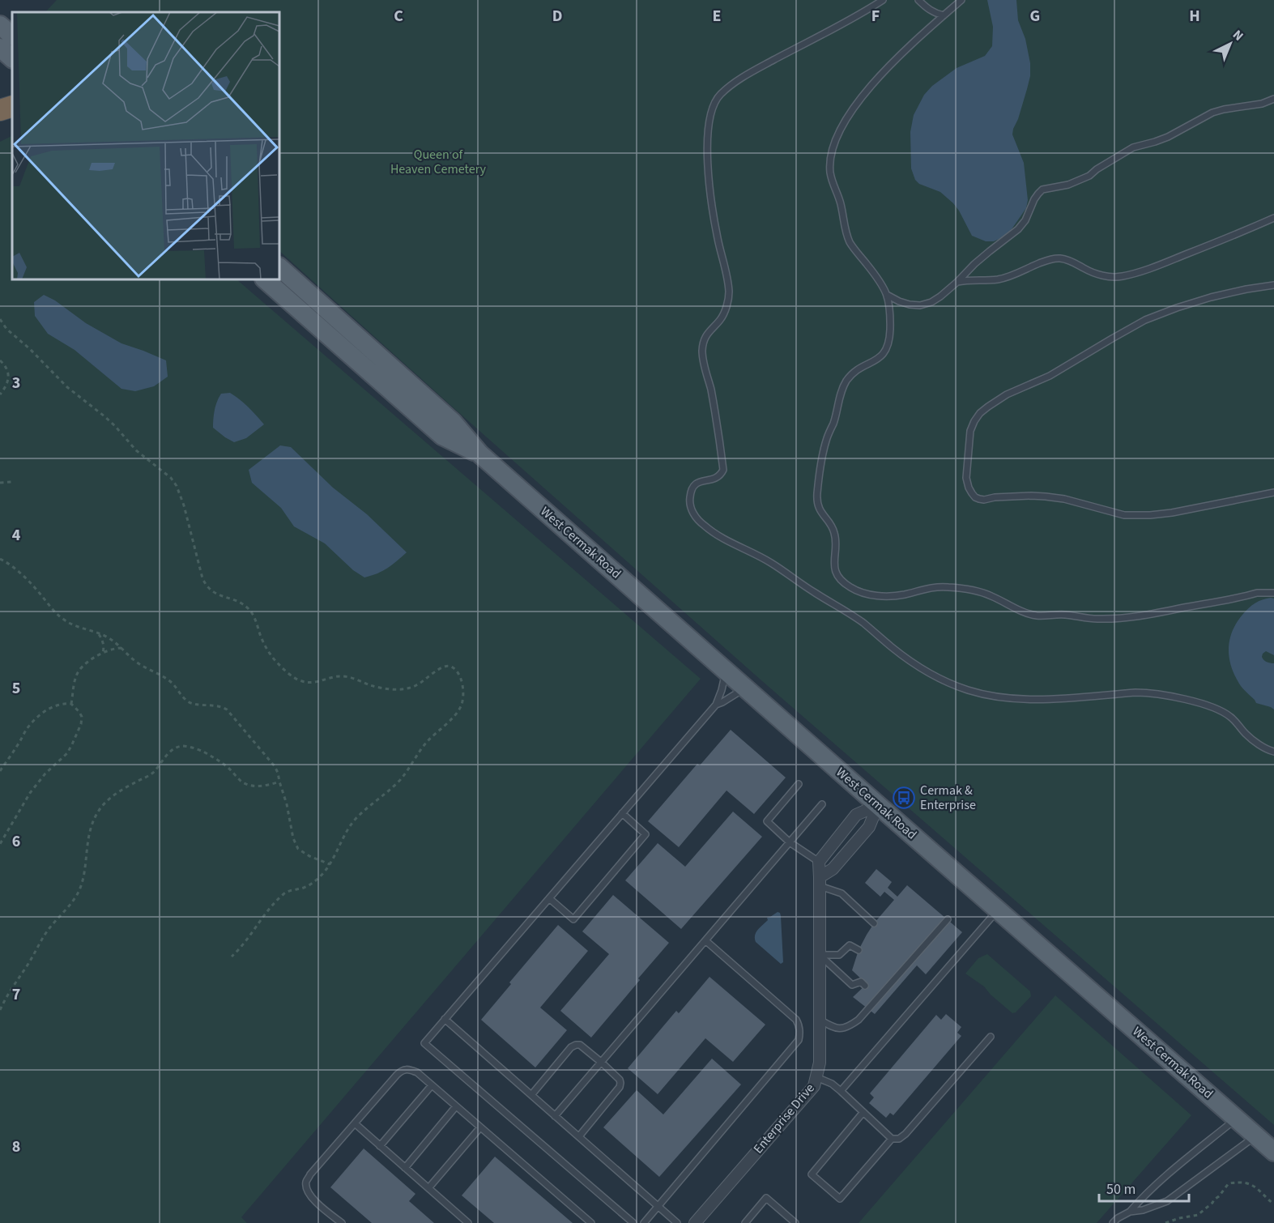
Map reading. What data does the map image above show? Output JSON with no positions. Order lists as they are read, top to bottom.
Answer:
{
  "streets": {
    "main road": ["West Cermak Road"],
    "street": ["Enterprise Drive"]
  },
  "parks": ["Queen of Heaven Cemetery"],
  "places": {
    "bus stop": ["Cermak & Enterprise"]
  },
  "scale_bar": "50 m",
  "north": "top right",
  "grid": {
    "columns": [
      "C",
      "D",
      "E",
      "F",
      "G",
      "H"
    ],
    "rows": [
      "3",
      "4",
      "5",
      "6",
      "7",
      "8"
    ]
  }
}
